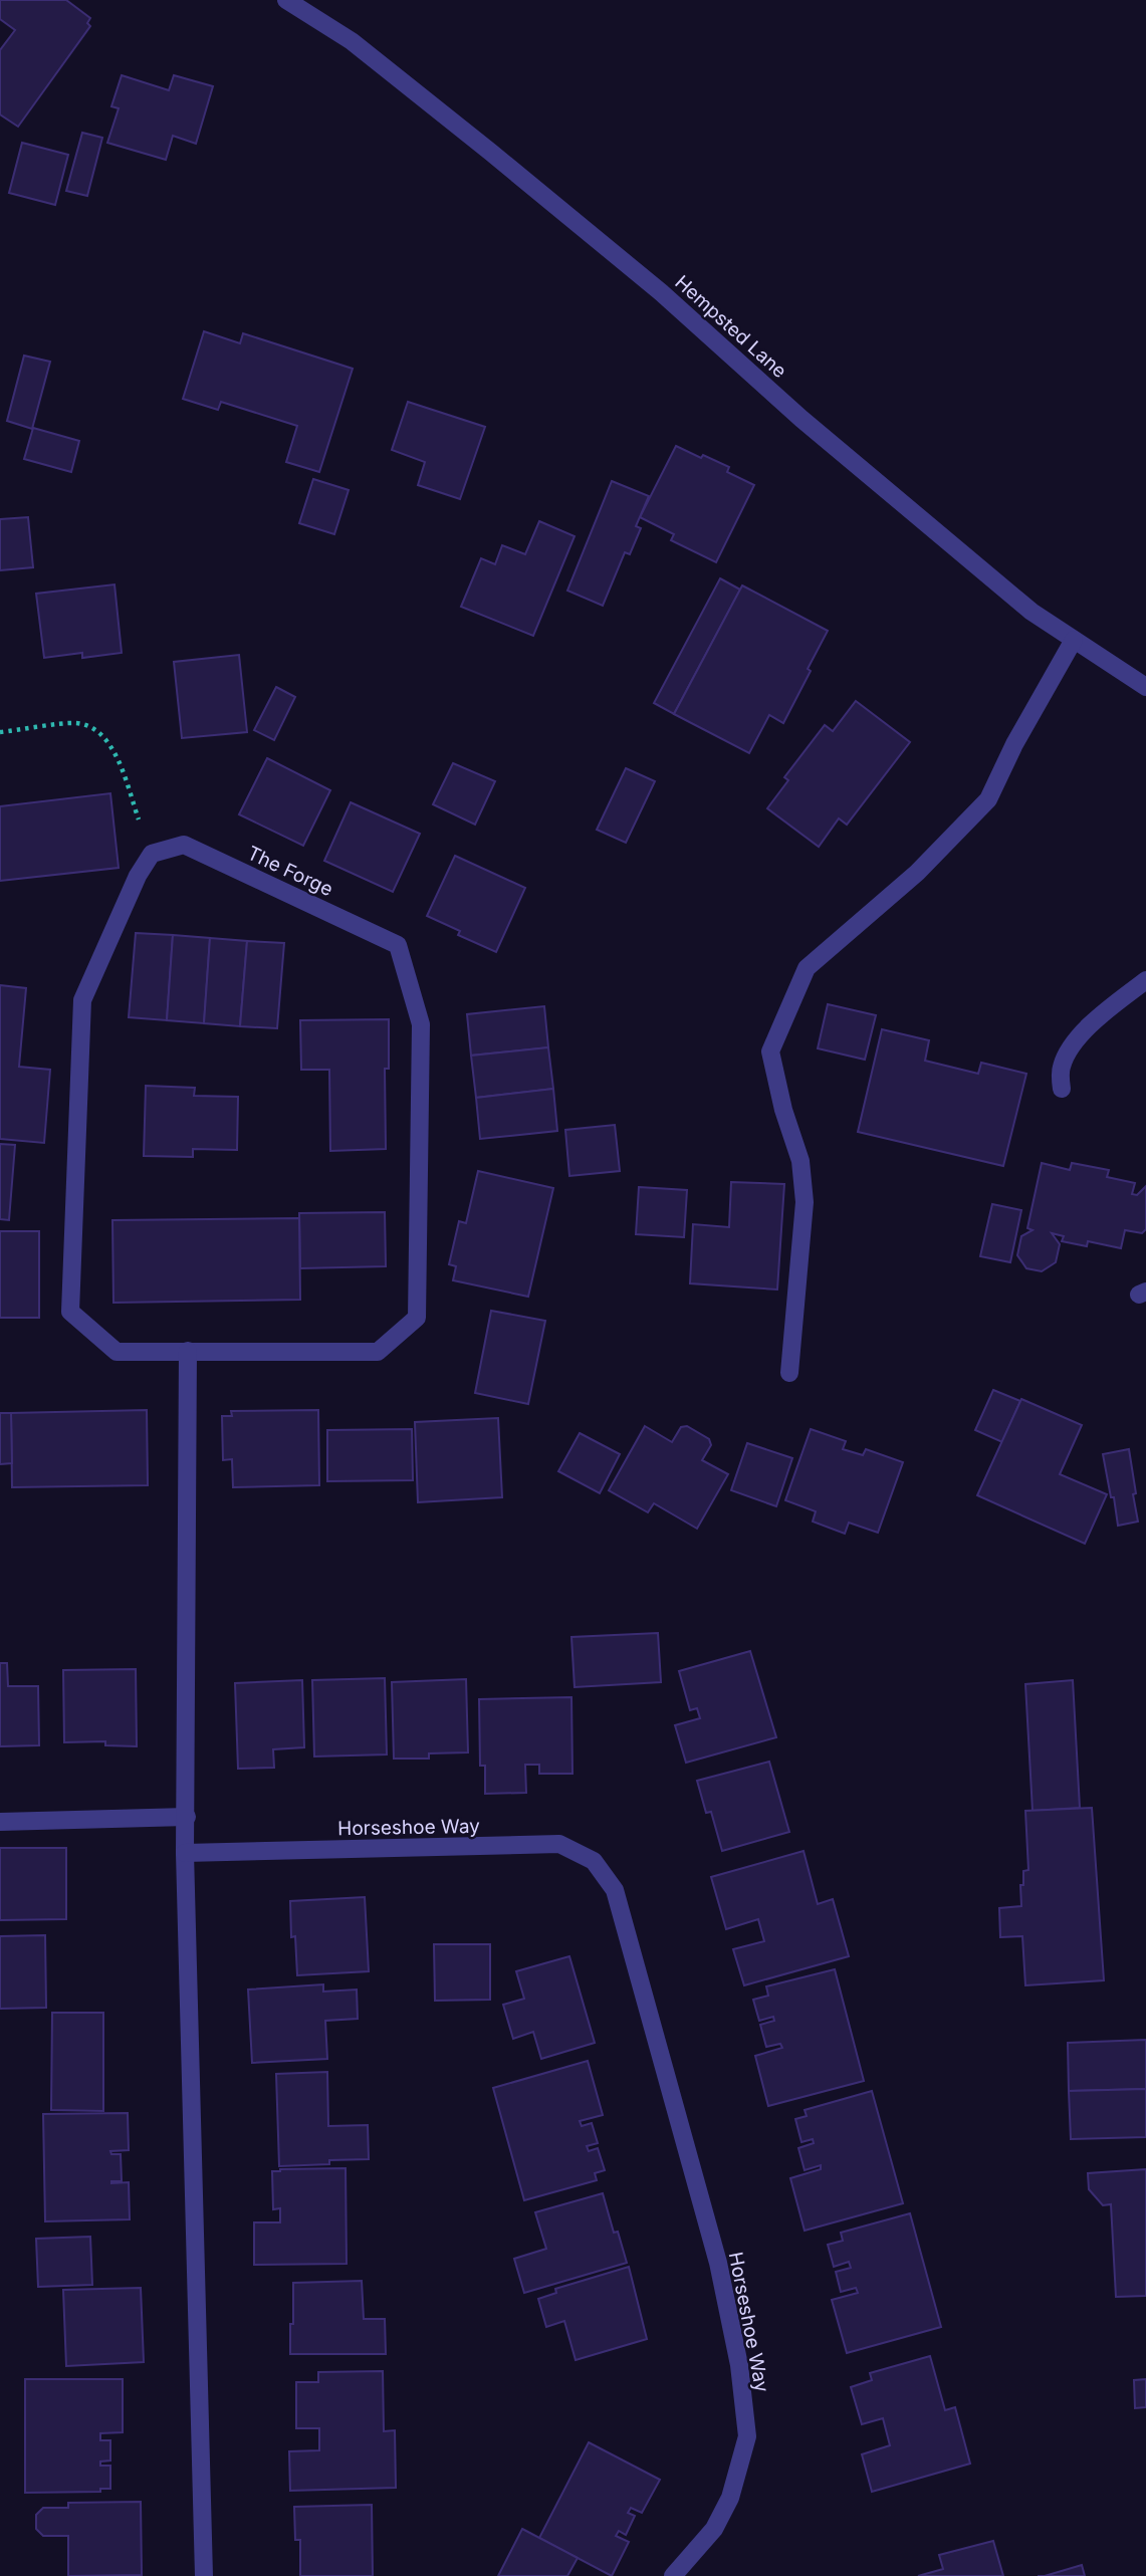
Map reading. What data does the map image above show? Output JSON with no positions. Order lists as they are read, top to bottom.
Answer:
{
  "streets": {
    "street": ["Hempsted Lane", "The Forge", "Horseshoe Way"]
  }
}
